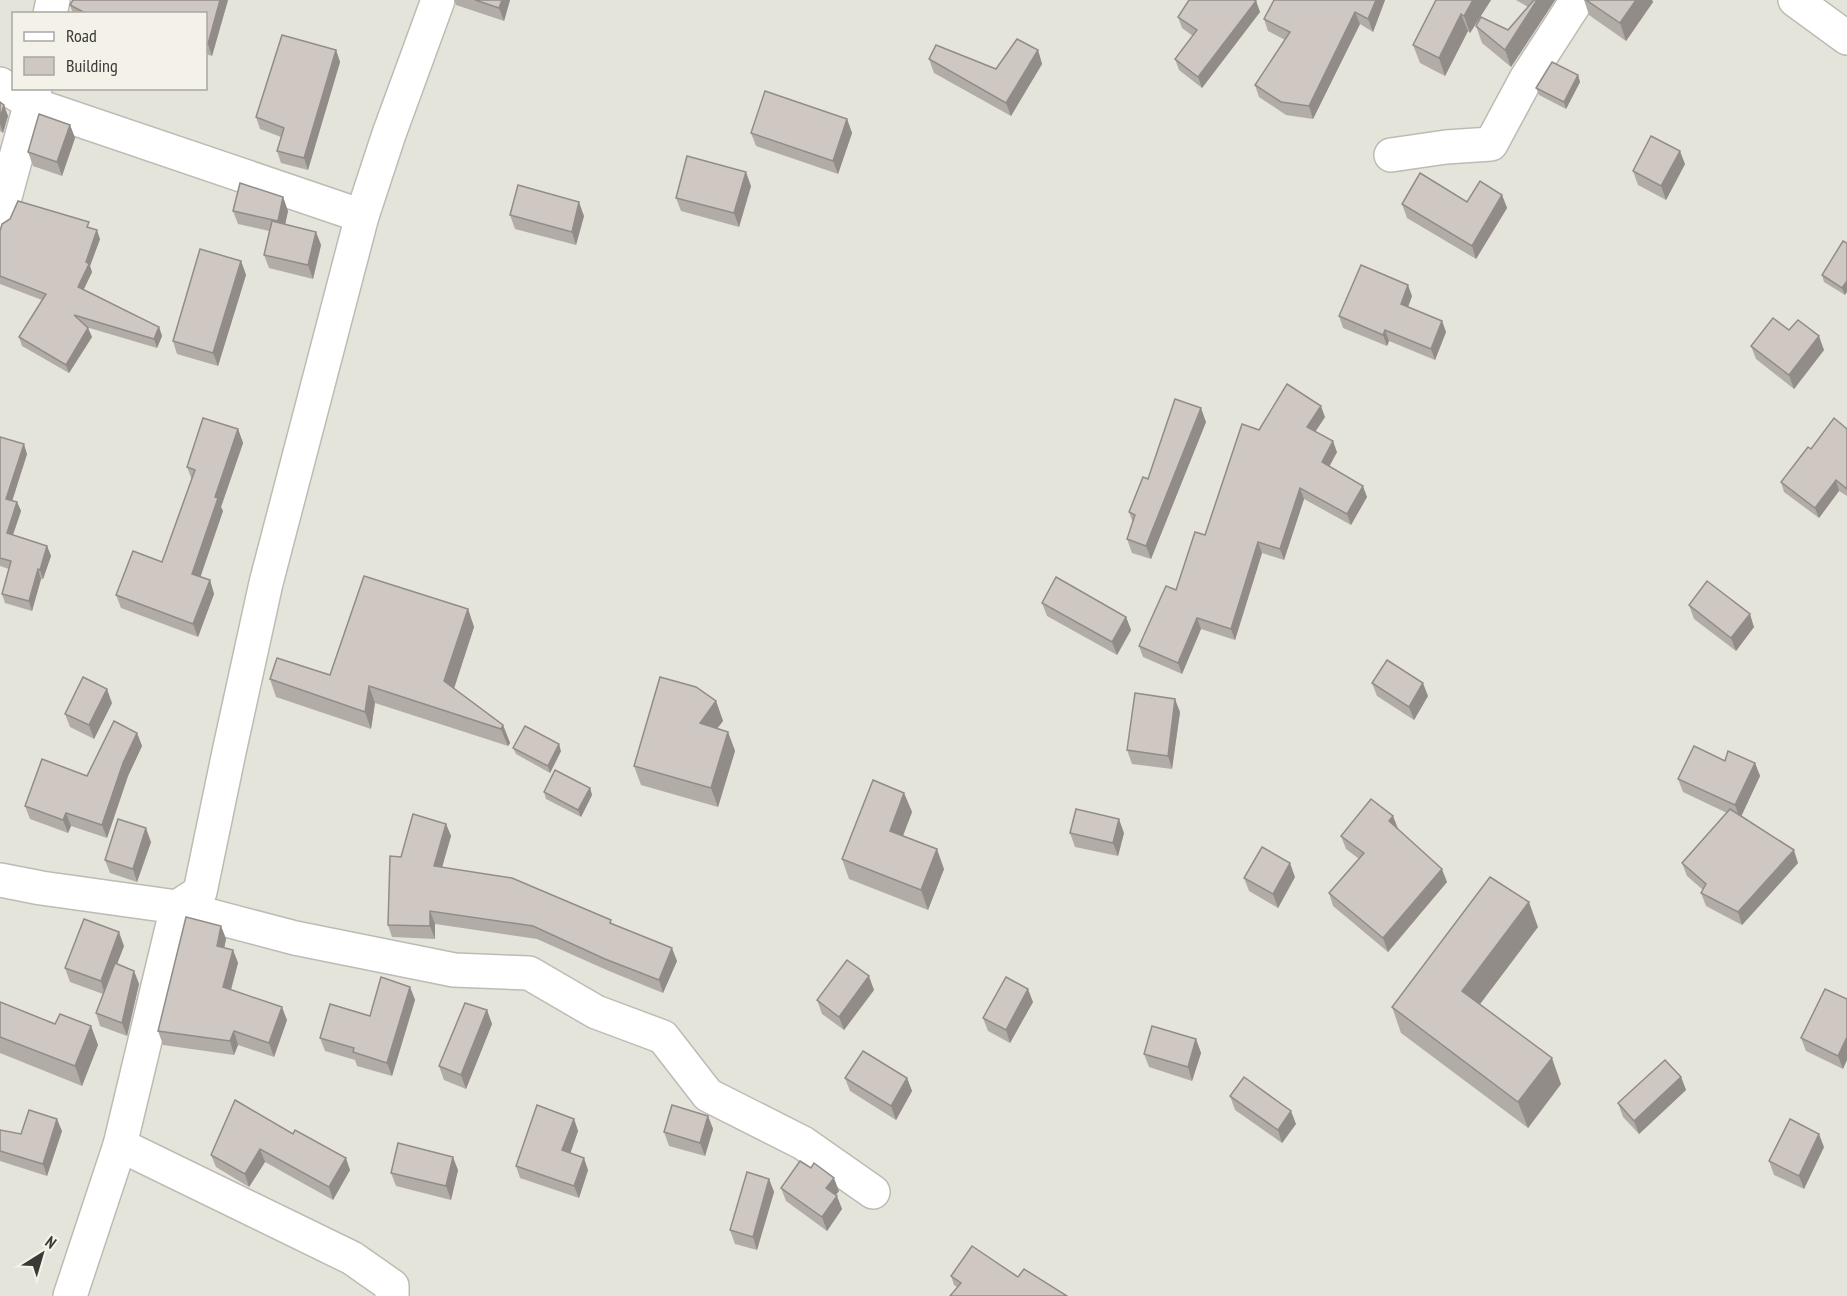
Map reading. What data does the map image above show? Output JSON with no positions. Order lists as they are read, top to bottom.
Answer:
{
  "legend": ["Road", "Building"],
  "north": "top right"
}
